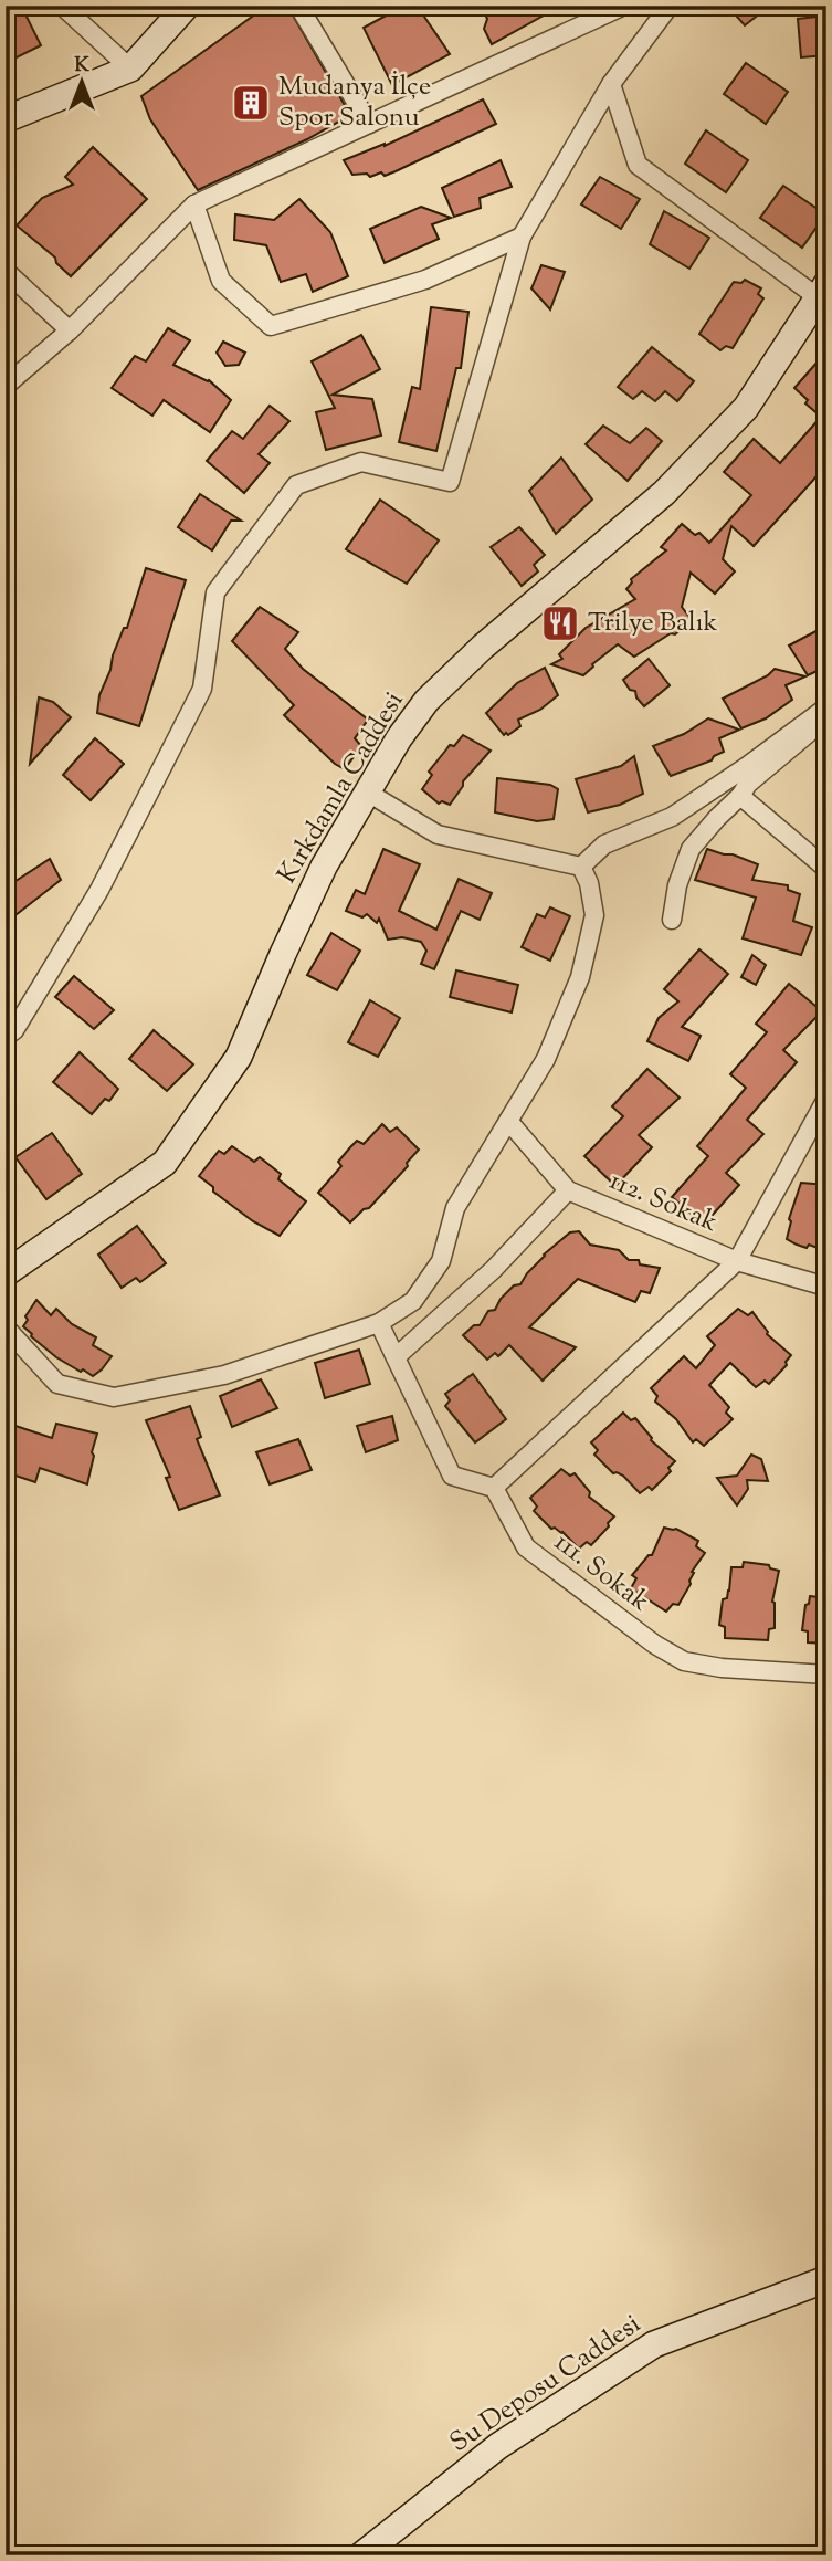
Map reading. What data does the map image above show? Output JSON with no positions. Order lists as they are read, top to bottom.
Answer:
{
  "streets": {
    "street": [
      "Kırkdamla Caddesi",
      "112. Sokak",
      "111. Sokak",
      "Su Deposu Caddesi"
    ]
  },
  "places": {
    "building": ["Mudanya İlçe Spor Salonu"],
    "restaurant": ["Trilye Balık"]
  },
  "north": "top"
}
